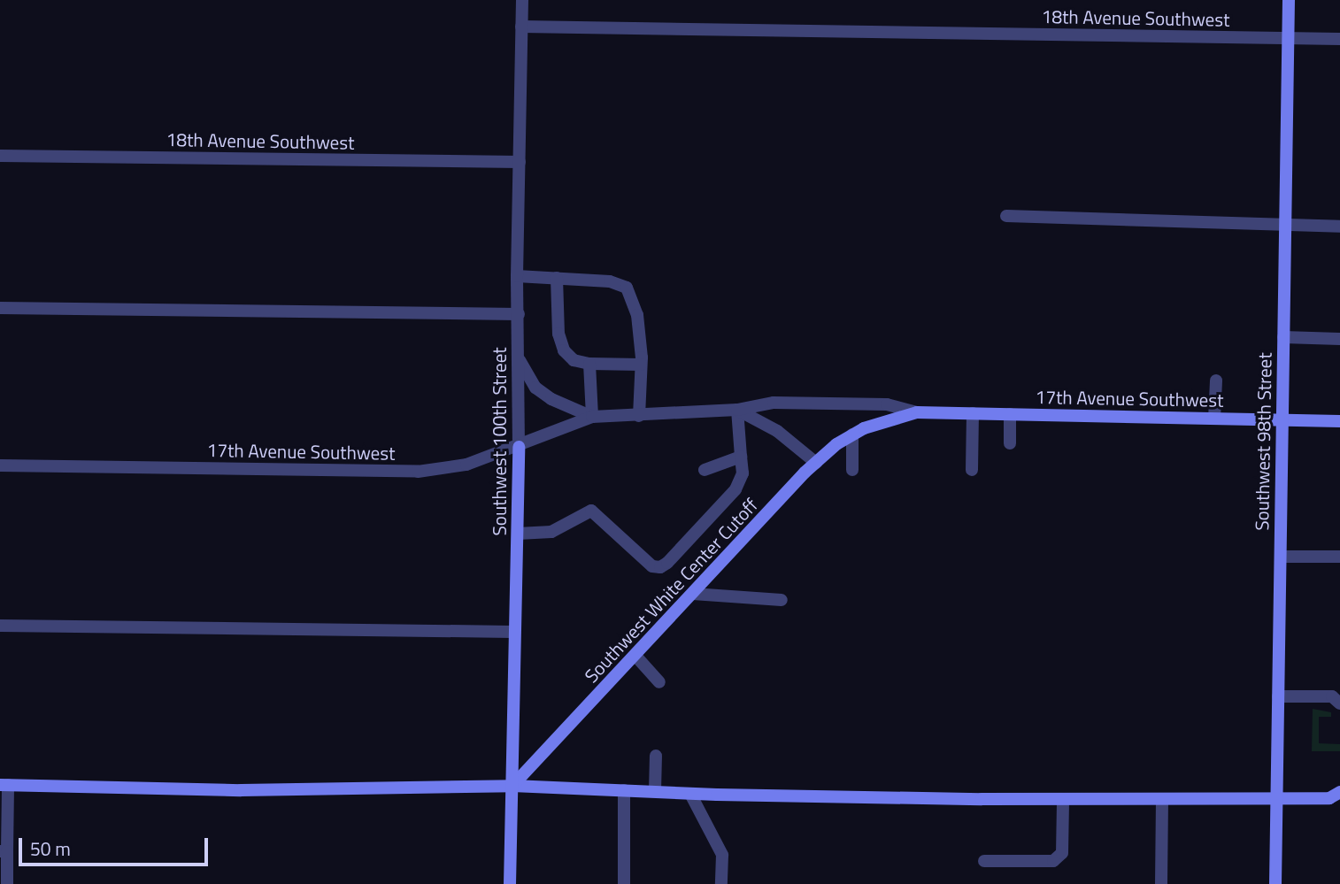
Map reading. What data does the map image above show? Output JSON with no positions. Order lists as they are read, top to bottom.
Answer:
{
  "streets": {
    "street": [
      "18th Avenue Southwest",
      "17th Avenue Southwest",
      "Southwest 100th Street",
      "Southwest 98th Street",
      "Southwest White Center Cutoff"
    ]
  },
  "crossings": [
    ["18th Avenue Southwest", "Southwest 100th Street"],
    ["18th Avenue Southwest", "Southwest 98th Street"],
    ["17th Avenue Southwest", "Southwest 100th Street"],
    ["17th Avenue Southwest", "Southwest 98th Street"],
    ["17th Avenue Southwest", "Southwest White Center Cutoff"],
    ["Southwest 100th Street", "Southwest White Center Cutoff"]
  ],
  "scale_bar": "50 m"
}
